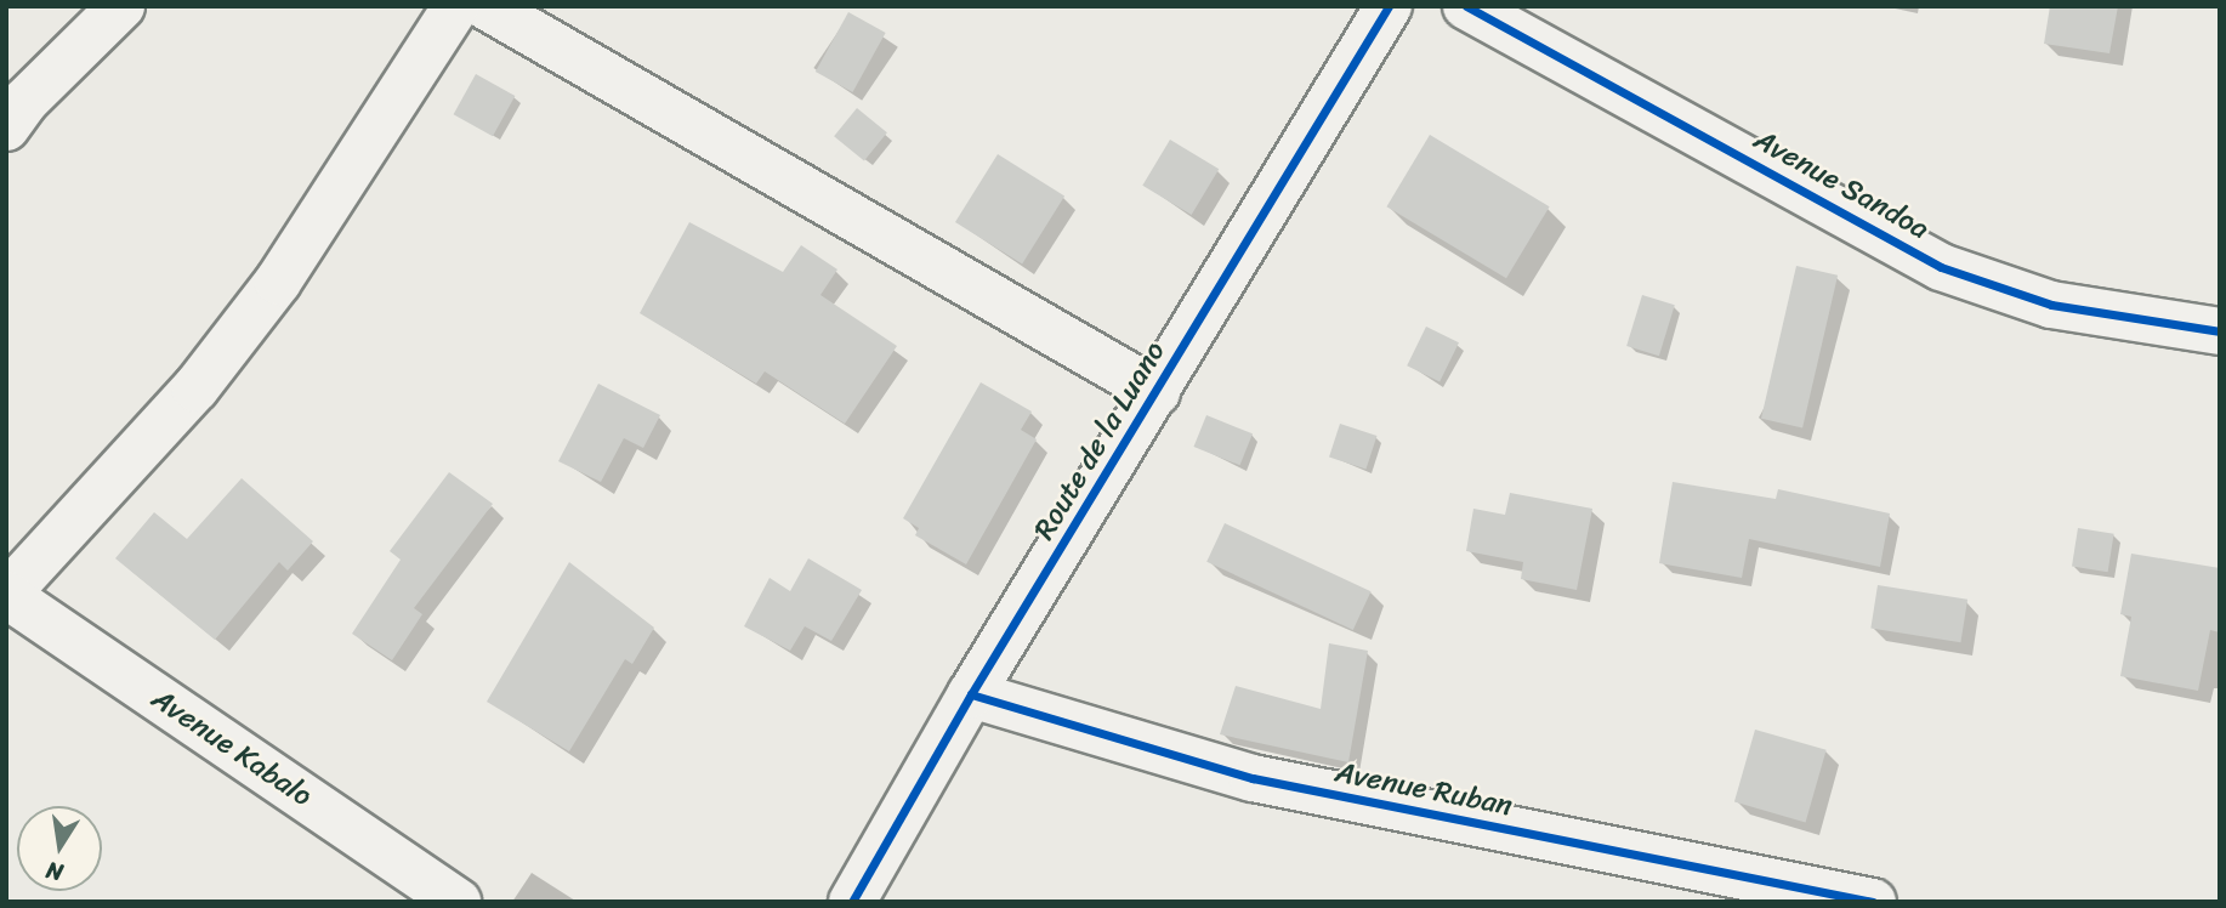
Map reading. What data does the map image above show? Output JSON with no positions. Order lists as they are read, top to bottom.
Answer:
{
  "streets": {
    "street": [
      "Avenue Sandoa",
      "Route de la Luano",
      "Avenue Kabalo",
      "Avenue Ruban"
    ]
  },
  "crossings": [
    ["Route de la Luano", "Avenue Ruban"]
  ],
  "north": "bottom"
}
